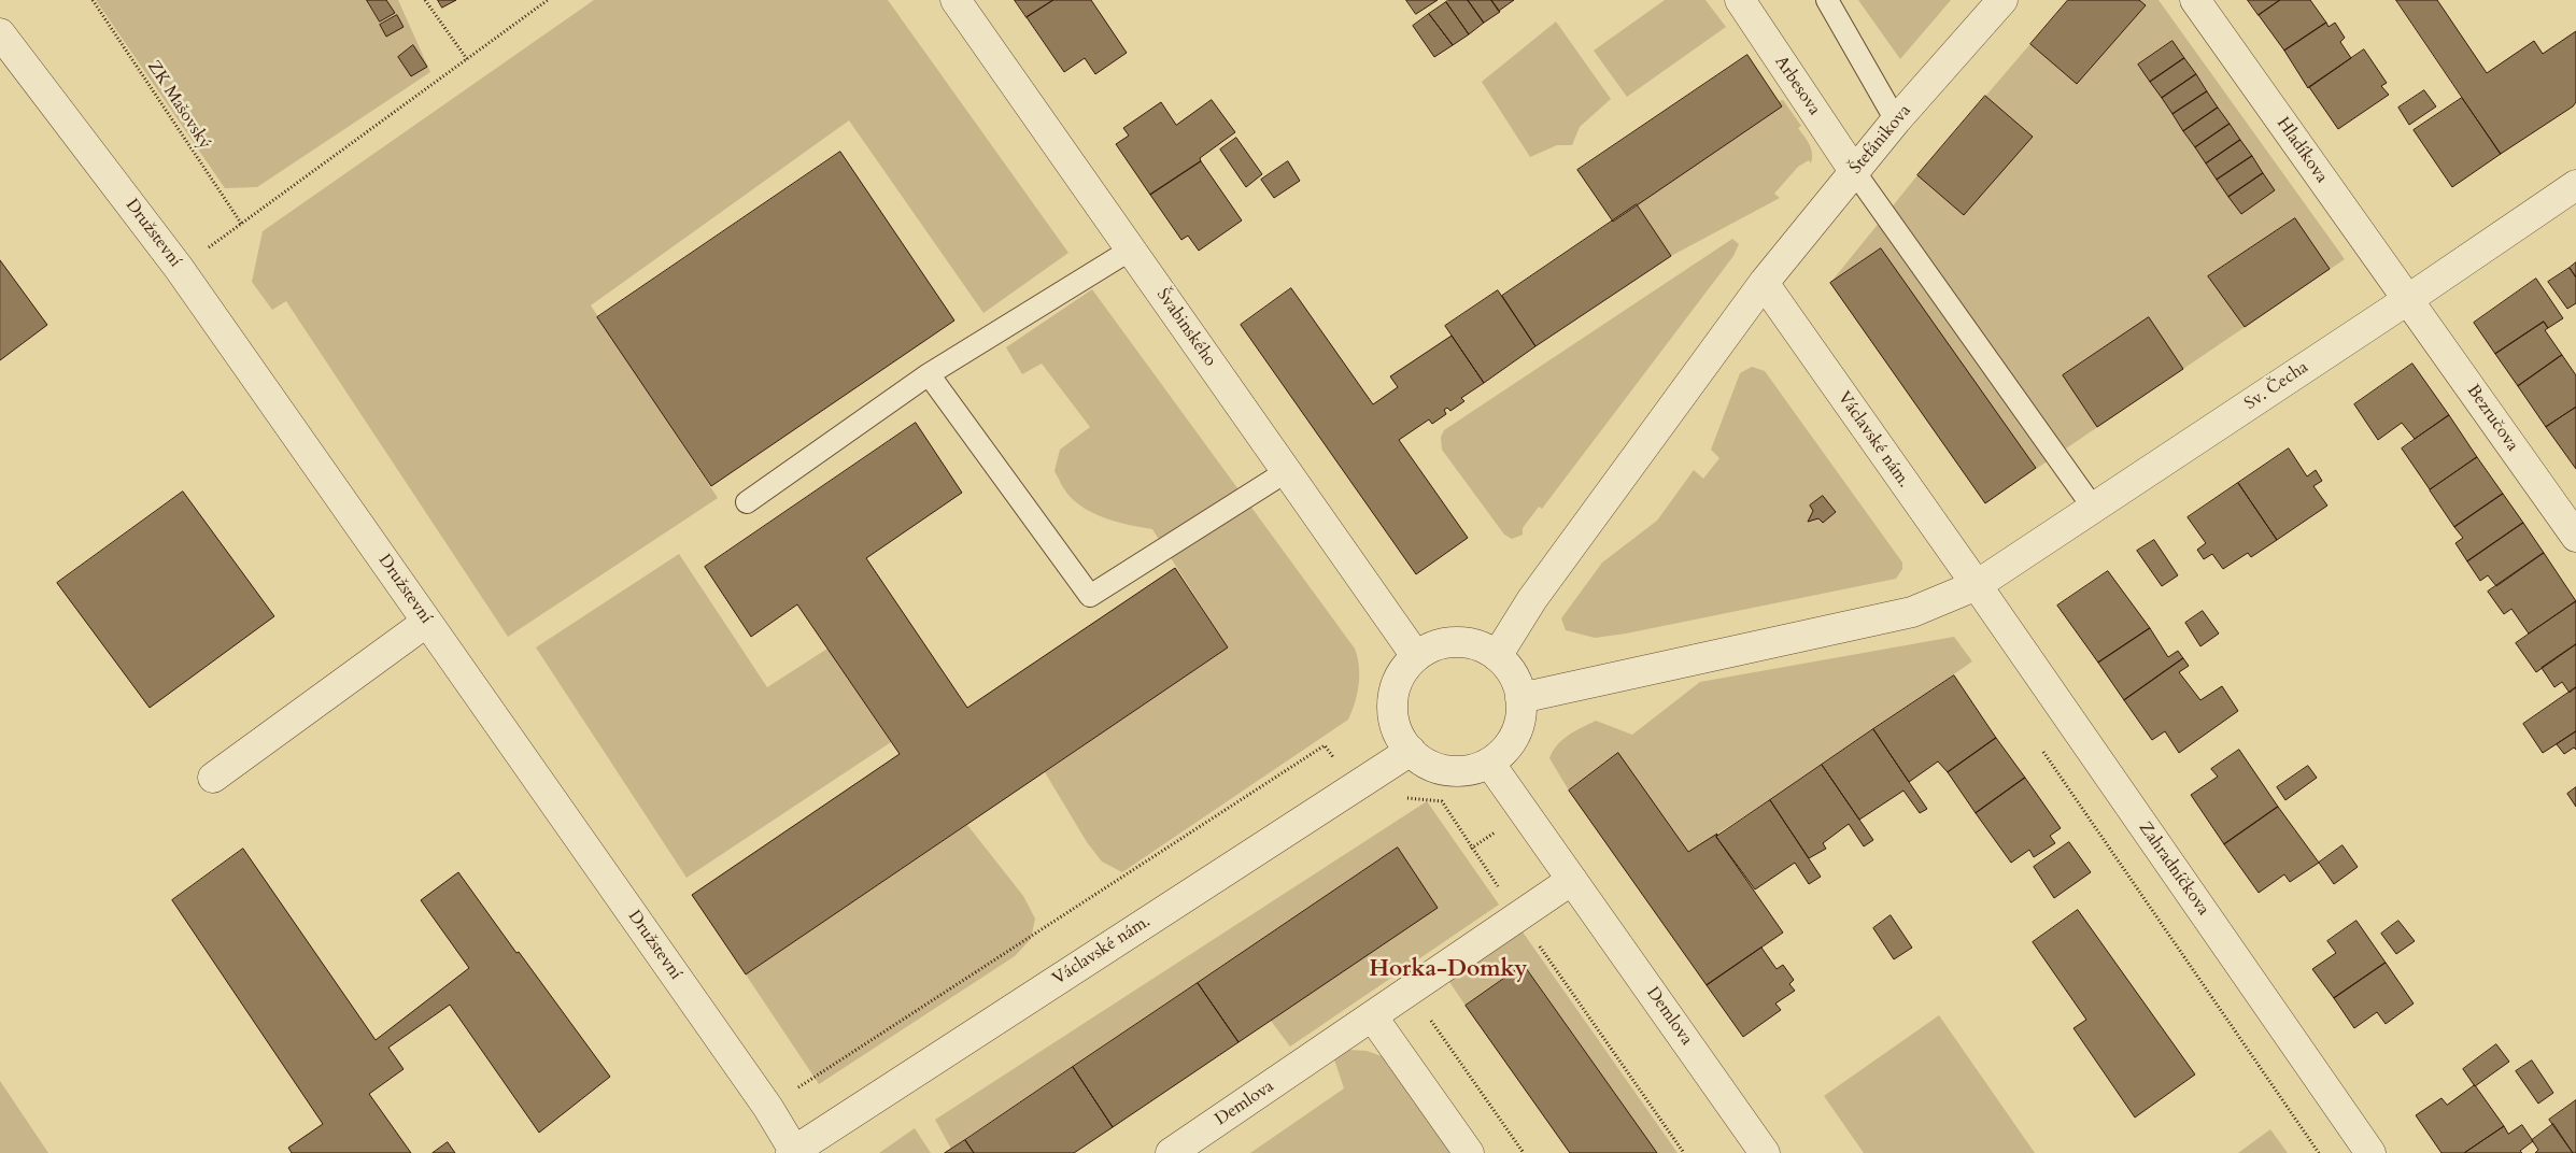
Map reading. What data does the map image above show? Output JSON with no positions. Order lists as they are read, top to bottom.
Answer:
{
  "streets": {
    "street": [
      "Arbesova",
      "Štefánikova",
      "Hladíkova",
      "Družstevní",
      "Švabinského",
      "Sv. Čecha",
      "Bezručova",
      "Václavské nám.",
      "Zahradníčkova",
      "Demlova"
    ],
    "path": ["ZK Mašovský"]
  },
  "crossings": [
    ["Arbesova", "Štefánikova"],
    ["Štefánikova", "Václavské nám."],
    ["Hladíkova", "Sv. Čecha"],
    ["Hladíkova", "Bezručova"],
    ["Družstevní", "Václavské nám."],
    ["Švabinského", "Václavské nám."],
    ["Švabinského", "Demlova"],
    ["Sv. Čecha", "Bezručova"],
    ["Sv. Čecha", "Václavské nám."],
    ["Sv. Čecha", "Zahradníčkova"],
    ["Václavské nám.", "Zahradníčkova"],
    ["Václavské nám.", "Demlova"]
  ],
  "districts": ["Horka-Domky"]
}
